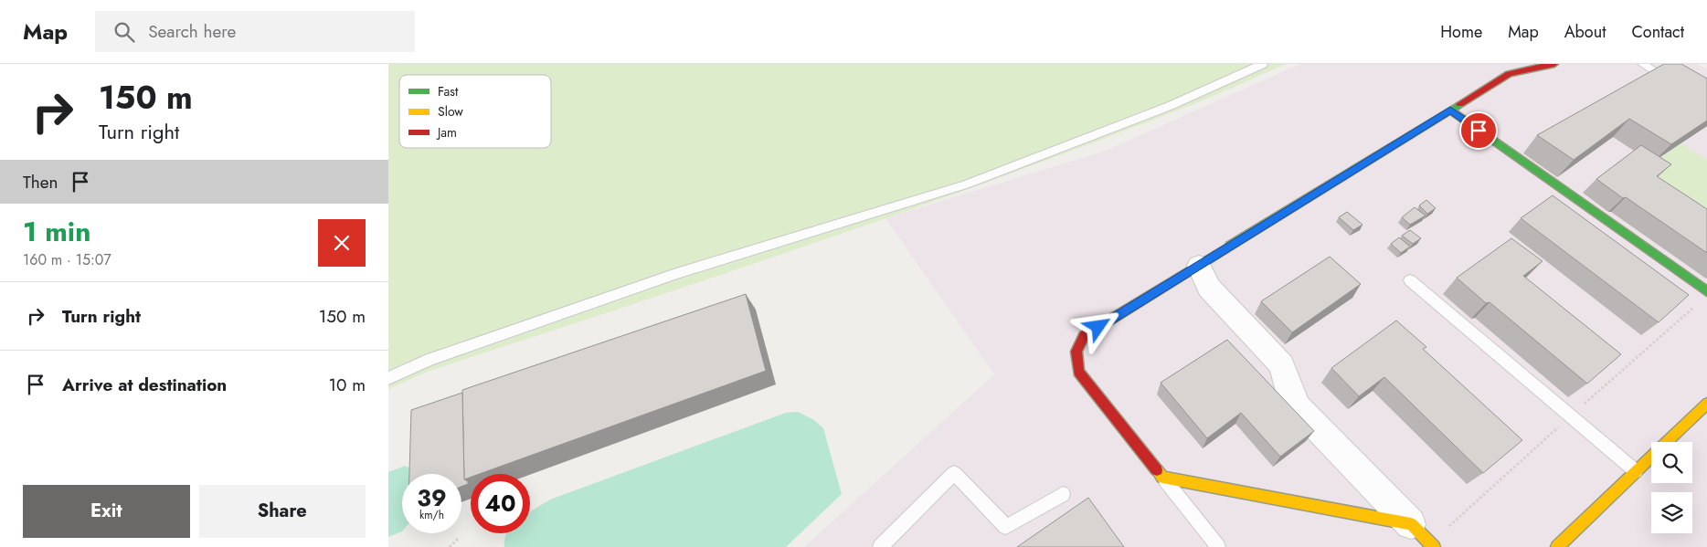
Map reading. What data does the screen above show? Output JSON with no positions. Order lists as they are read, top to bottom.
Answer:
{
  "legend": ["Fast", "Slow", "Jam"],
  "page": {
    "header": "Map",
    "search": "Search here",
    "nav": [
      "Home",
      "Map",
      "About",
      "Contact"
    ],
    "turn": ["150 m", "Turn right"],
    "then": "Then",
    "heading": ["1 min", "160 m · 15:07"],
    "list": [
      {
        "name": "Turn right",
        "value": "150 m"
      },
      {
        "name": "Arrive at destination",
        "value": "10 m"
      }
    ],
    "speed": "39 km/h",
    "limit": "40",
    "buttons": ["Exit", "Share"]
  }
}
